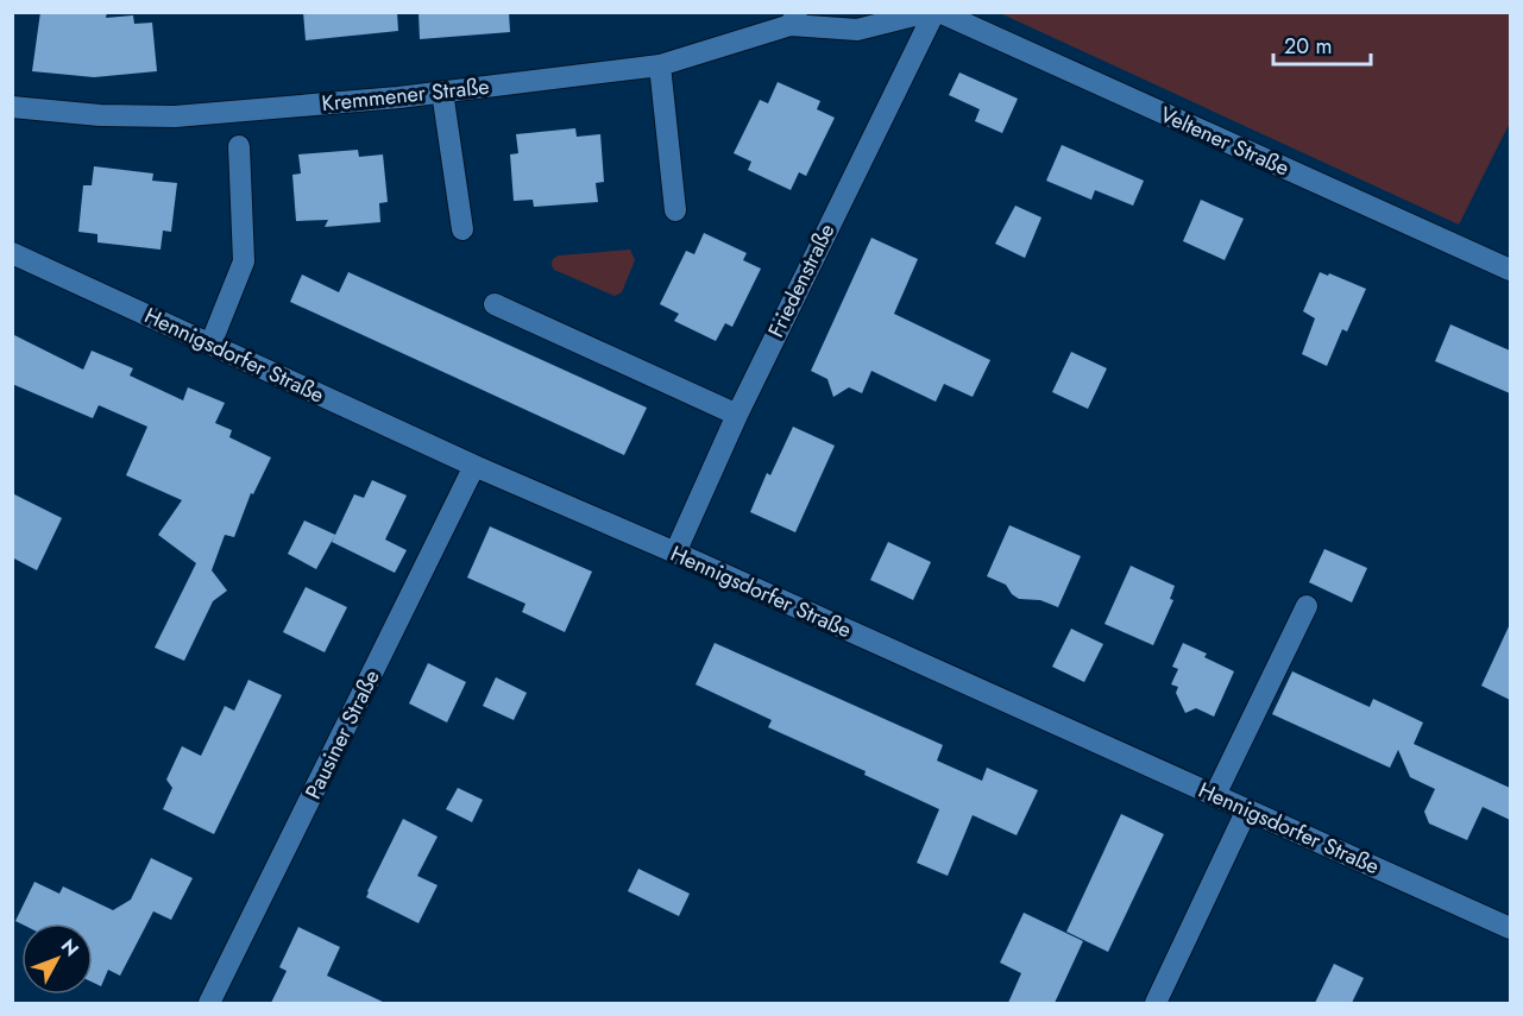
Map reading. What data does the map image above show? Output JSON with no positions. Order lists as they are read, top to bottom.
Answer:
{
  "streets": {
    "street": [
      "Kremmener Straße",
      "Veltener Straße",
      "Friedenstraße",
      "Hennigsdorfer Straße",
      "Pausiner Straße"
    ]
  },
  "crossings": [
    ["Veltener Straße", "Friedenstraße"],
    ["Friedenstraße", "Hennigsdorfer Straße"],
    ["Hennigsdorfer Straße", "Pausiner Straße"]
  ],
  "scale_bar": "20 m",
  "north": "top right"
}
